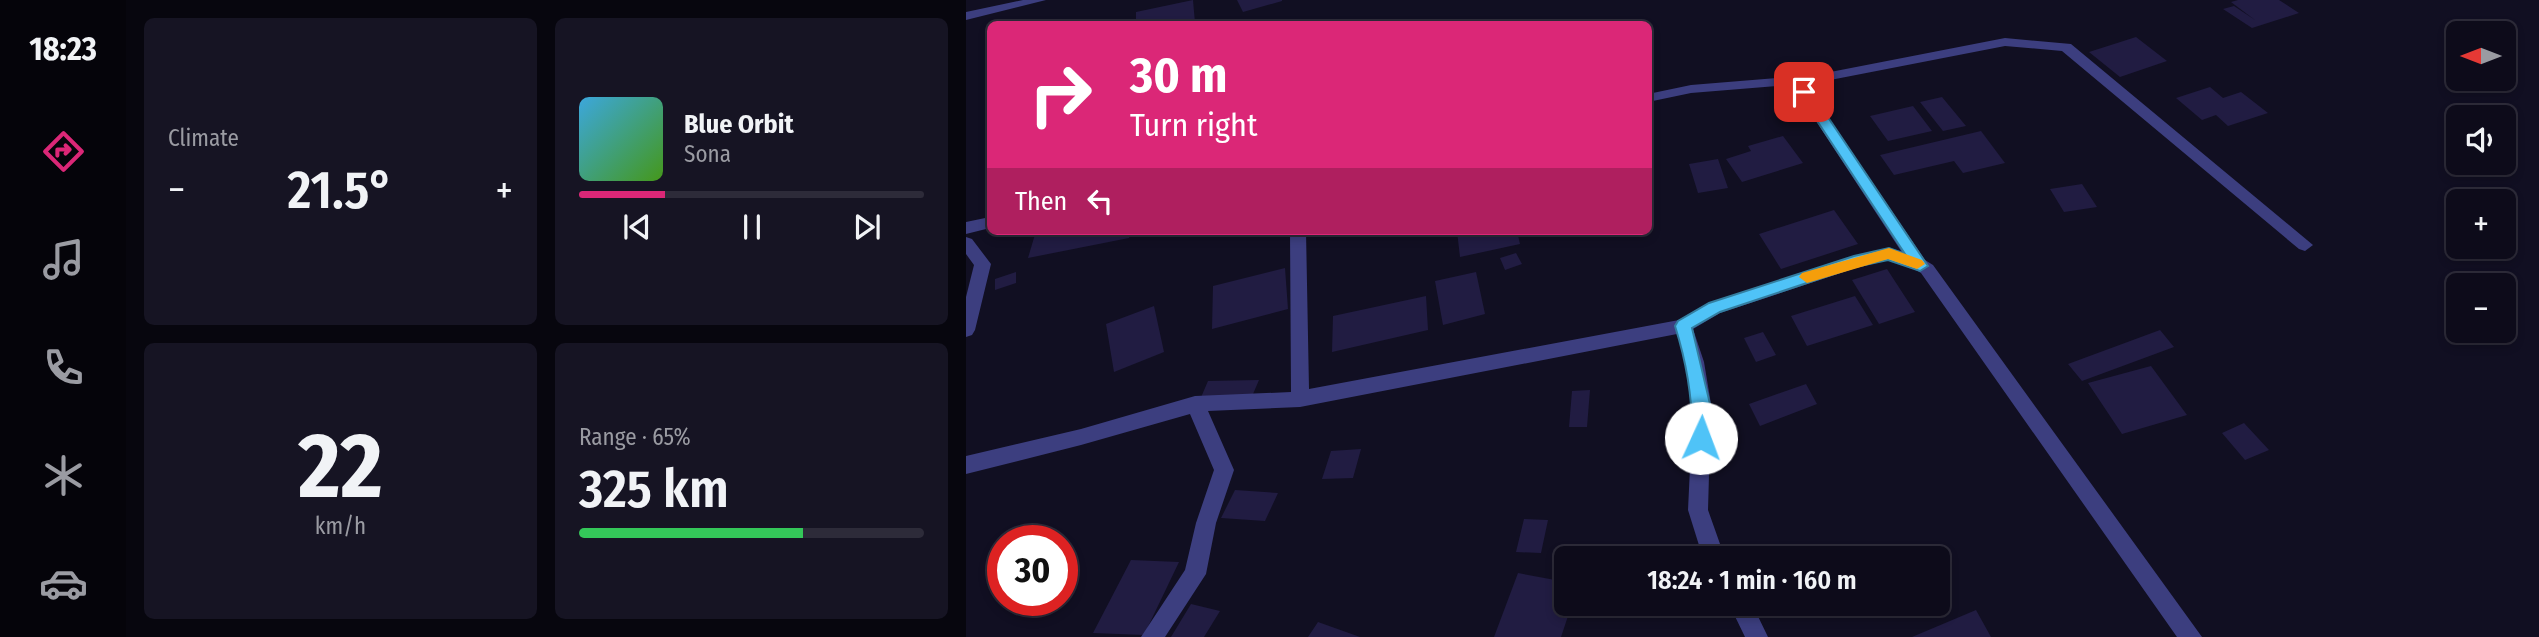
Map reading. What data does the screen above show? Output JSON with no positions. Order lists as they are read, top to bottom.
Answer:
{
  "north": "left",
  "page": {
    "tabs": "18:23",
    "tile": [
      "Climate",
      ["22", "km/h"],
      ["Range · 65%", "325 km"]
    ],
    "map_buttons": ["+", "−"],
    "turn": ["30 m", "Turn right"],
    "song": ["Blue Orbit", "Sona"],
    "heat": ["−", "21.5°", "+"],
    "then": "Then",
    "limit": "30",
    "trip": "18:24 · 1 min · 160 m"
  }
}
